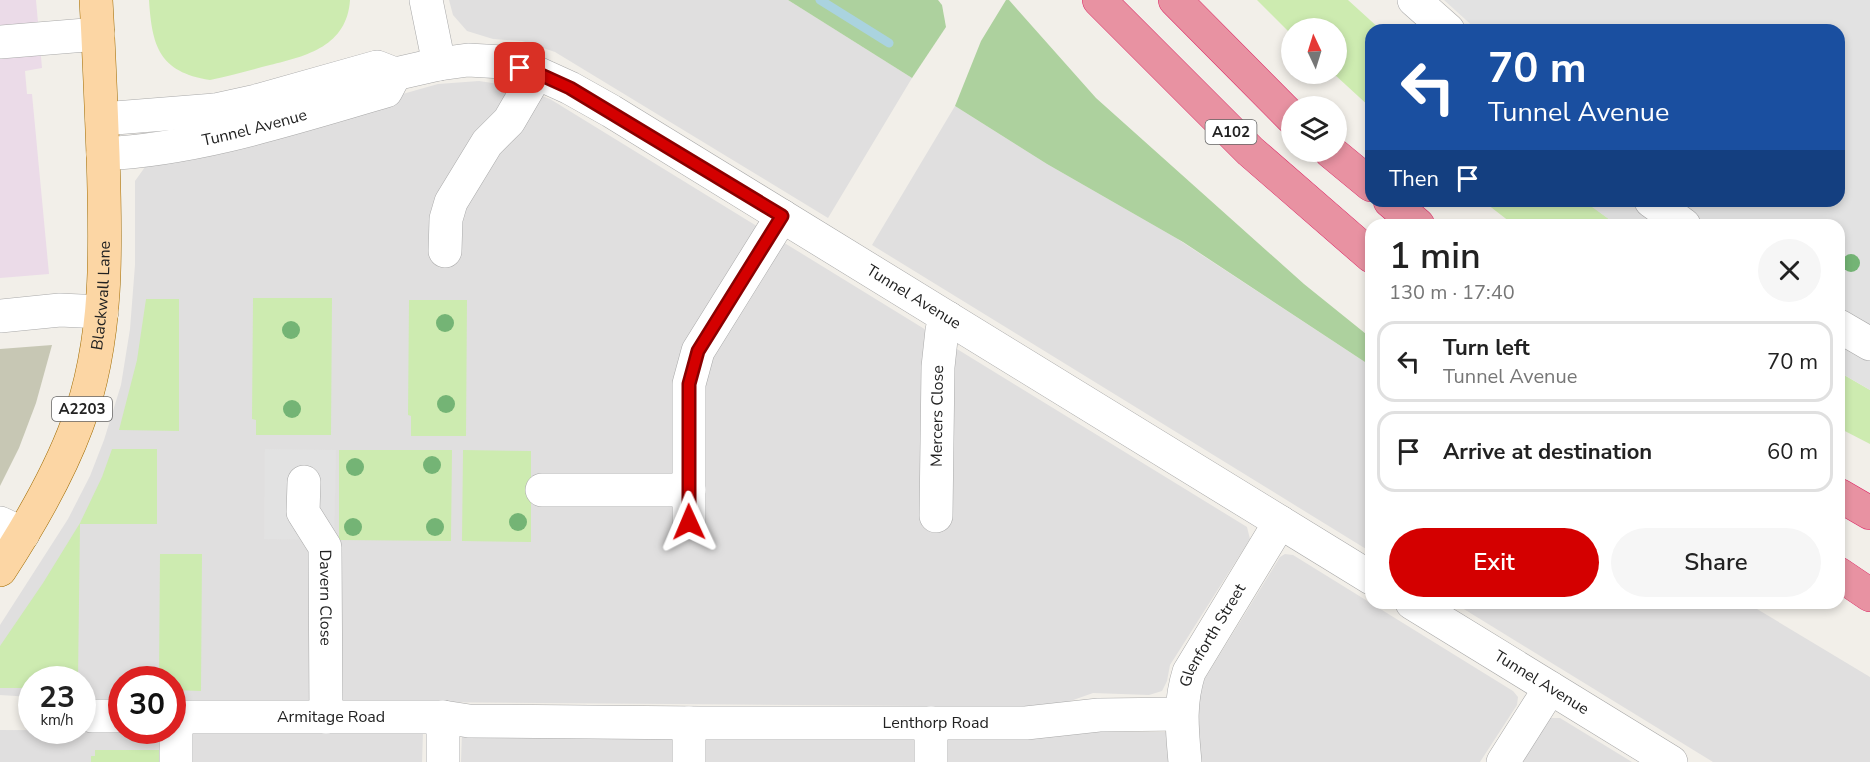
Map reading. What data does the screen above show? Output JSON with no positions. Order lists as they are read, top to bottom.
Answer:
{
  "streets": {
    "highway": ["A102"],
    "main road": ["Blackwall Lane", "A2203"],
    "street": [
      "Tunnel Avenue",
      "Mercers Close",
      "Davern Close",
      "Glenforth Street",
      "Armitage Road",
      "Lenthorp Road"
    ]
  },
  "crossings": [
    ["Tunnel Avenue", "Blackwall Lane"],
    ["Tunnel Avenue", "Mercers Close"],
    ["Tunnel Avenue", "Glenforth Street"],
    ["Davern Close", "Armitage Road"],
    ["Glenforth Street", "Lenthorp Road"],
    ["Armitage Road", "Lenthorp Road"]
  ],
  "north": "top",
  "page": {
    "turn": ["70 m", "Tunnel Avenue"],
    "then": "Then",
    "heading": ["1 min", "130 m · 17:40"],
    "list": [
      {
        "name": "Turn left",
        "note": "Tunnel Avenue",
        "value": "70 m"
      },
      {
        "name": "Arrive at destination",
        "value": "60 m"
      }
    ],
    "buttons": ["Exit", "Share"],
    "speed": "23 km/h",
    "limit": "30"
  }
}
